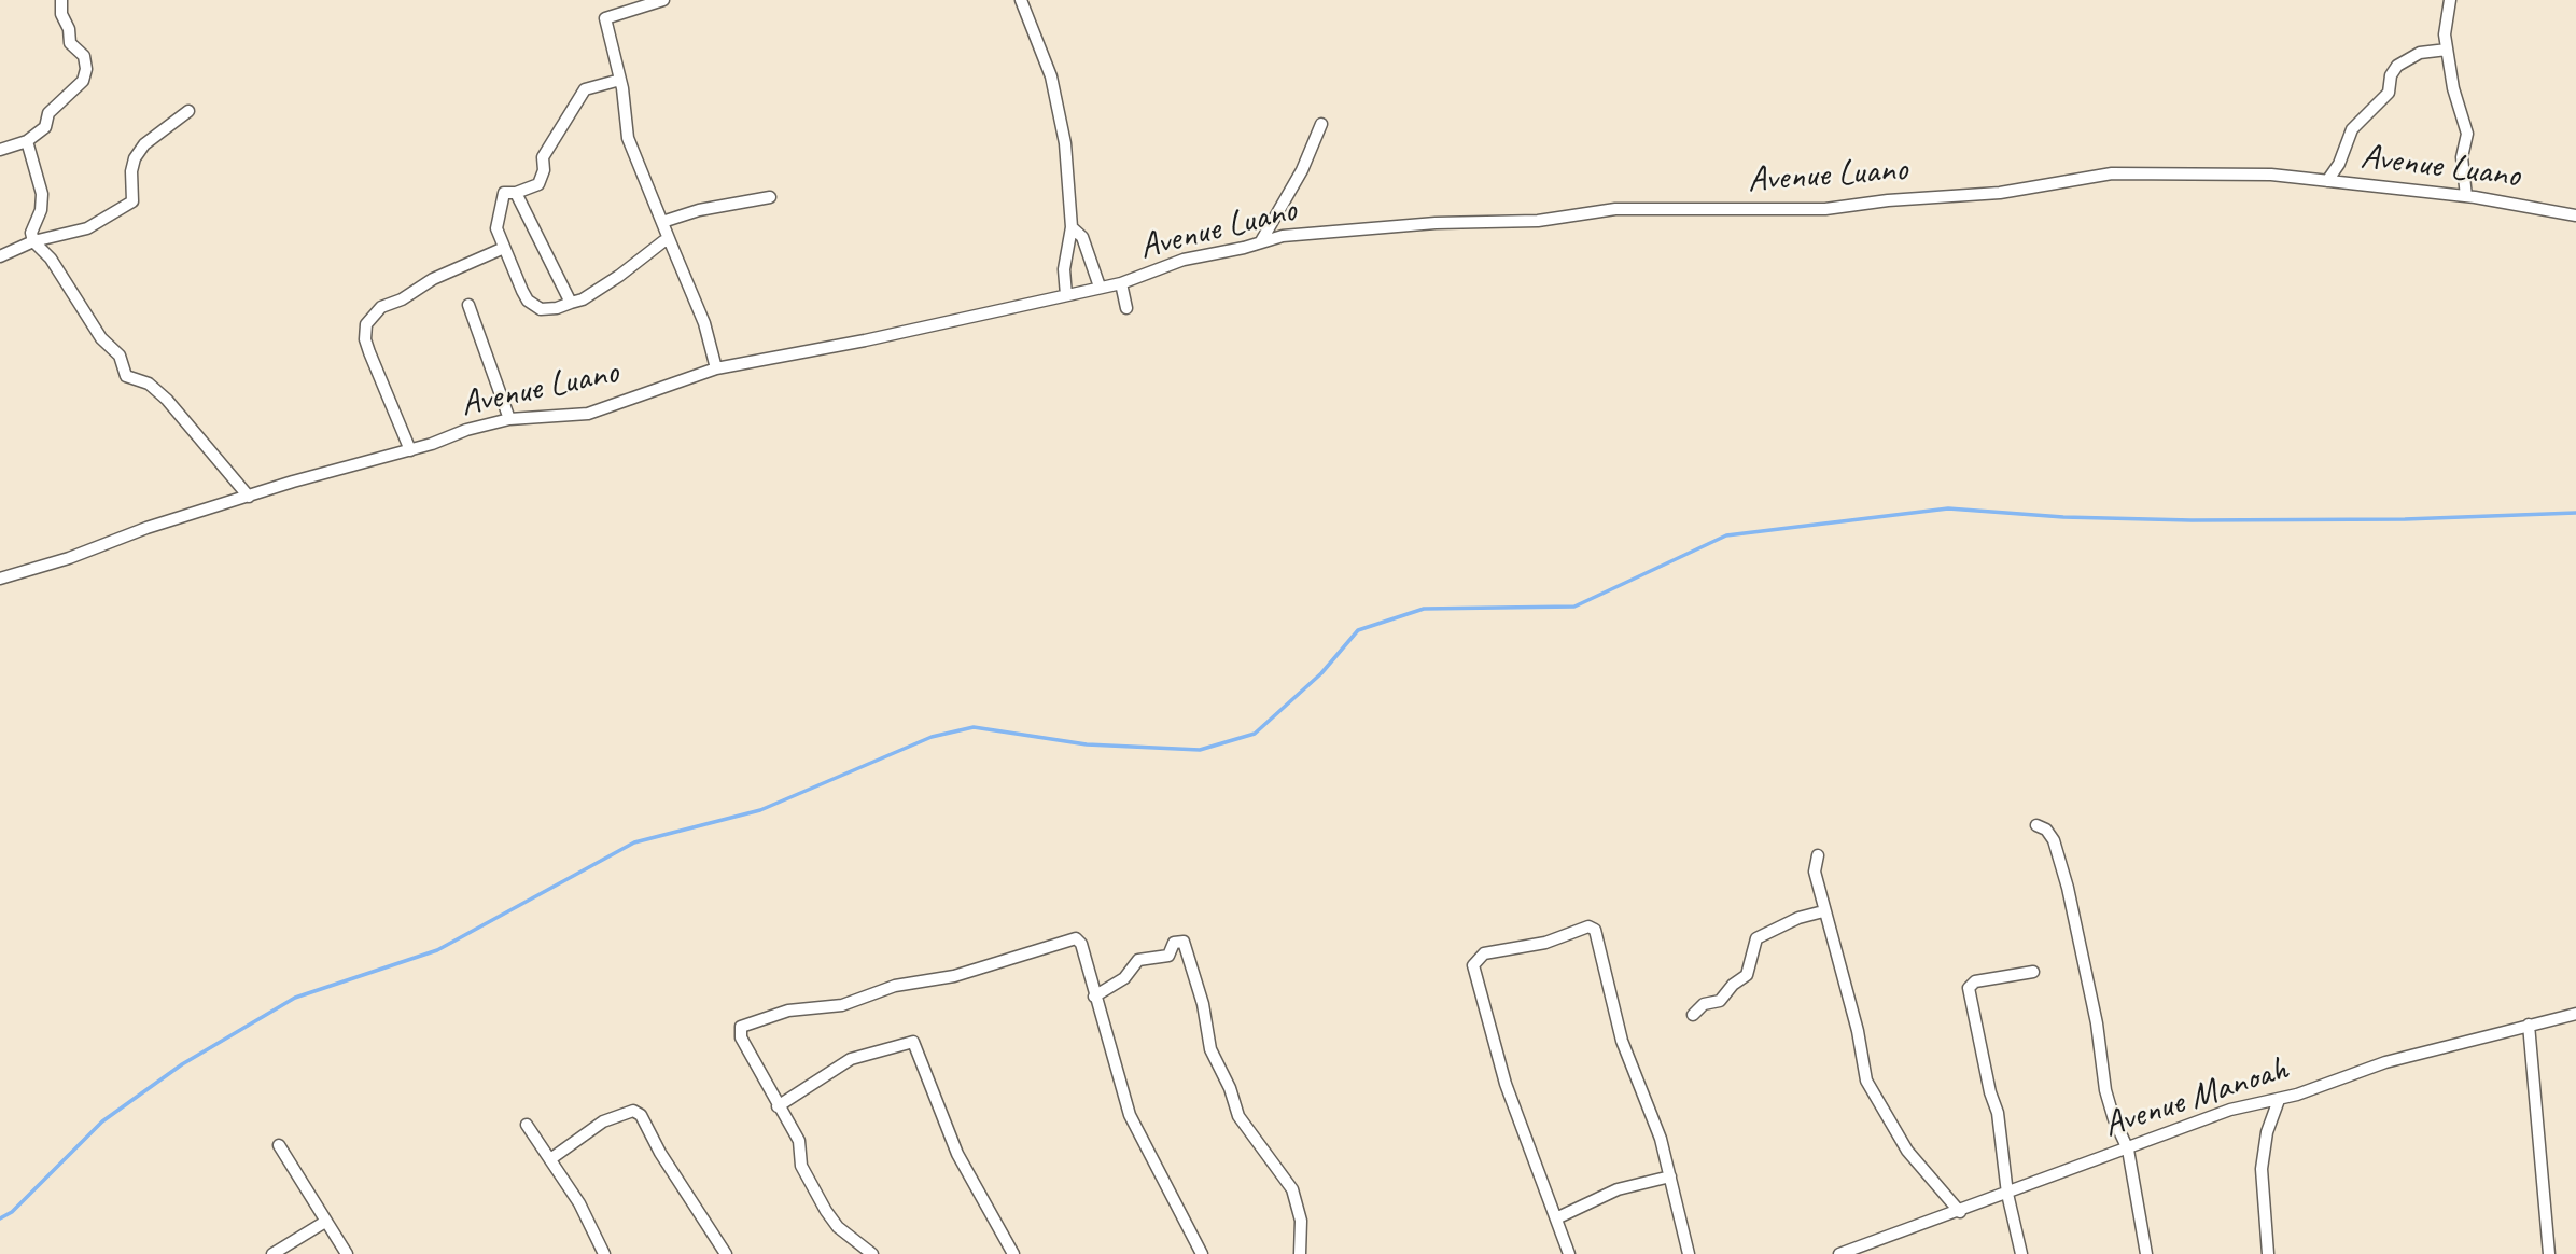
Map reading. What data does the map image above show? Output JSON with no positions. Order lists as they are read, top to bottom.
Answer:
{
  "streets": {
    "street": ["Avenue Luano", "Avenue Manoah"]
  }
}
